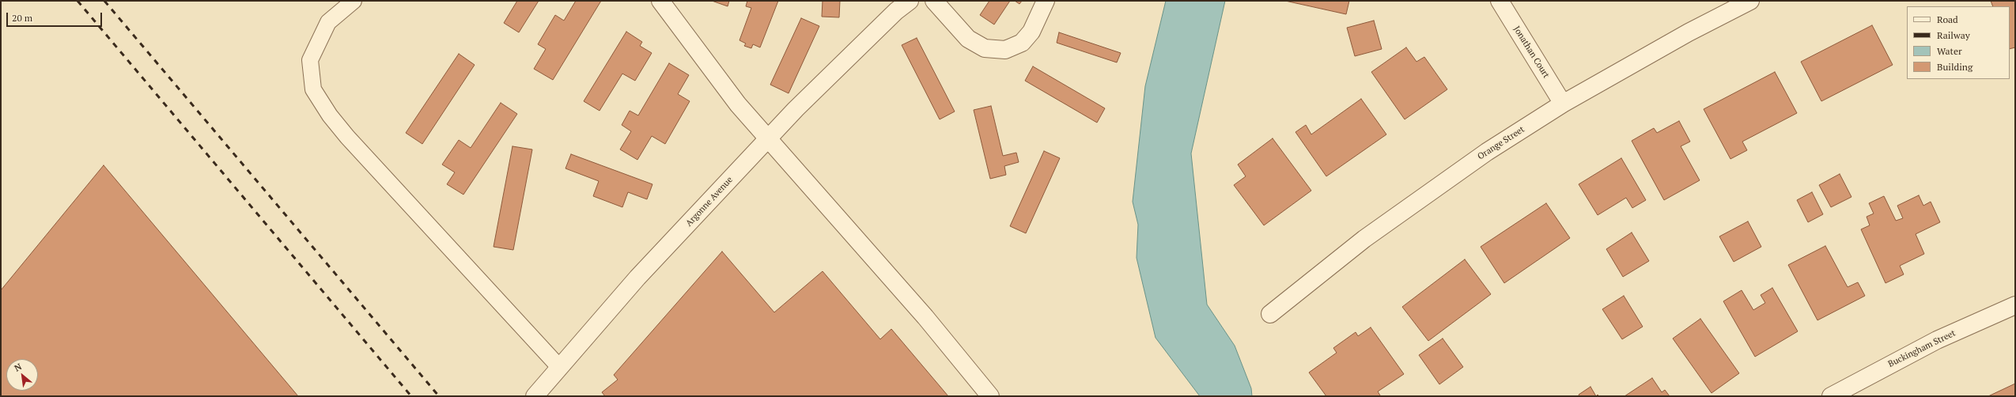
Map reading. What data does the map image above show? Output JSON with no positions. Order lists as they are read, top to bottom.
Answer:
{
  "streets": {
    "street": [
      "Jonathan Court",
      "Orange Street",
      "Argonne Avenue",
      "Buckingham Street"
    ]
  },
  "crossings": [
    ["Jonathan Court", "Orange Street"]
  ],
  "legend": [
    "Road",
    "Railway",
    "Water",
    "Building"
  ],
  "scale_bar": "20 m",
  "north": "top left"
}
